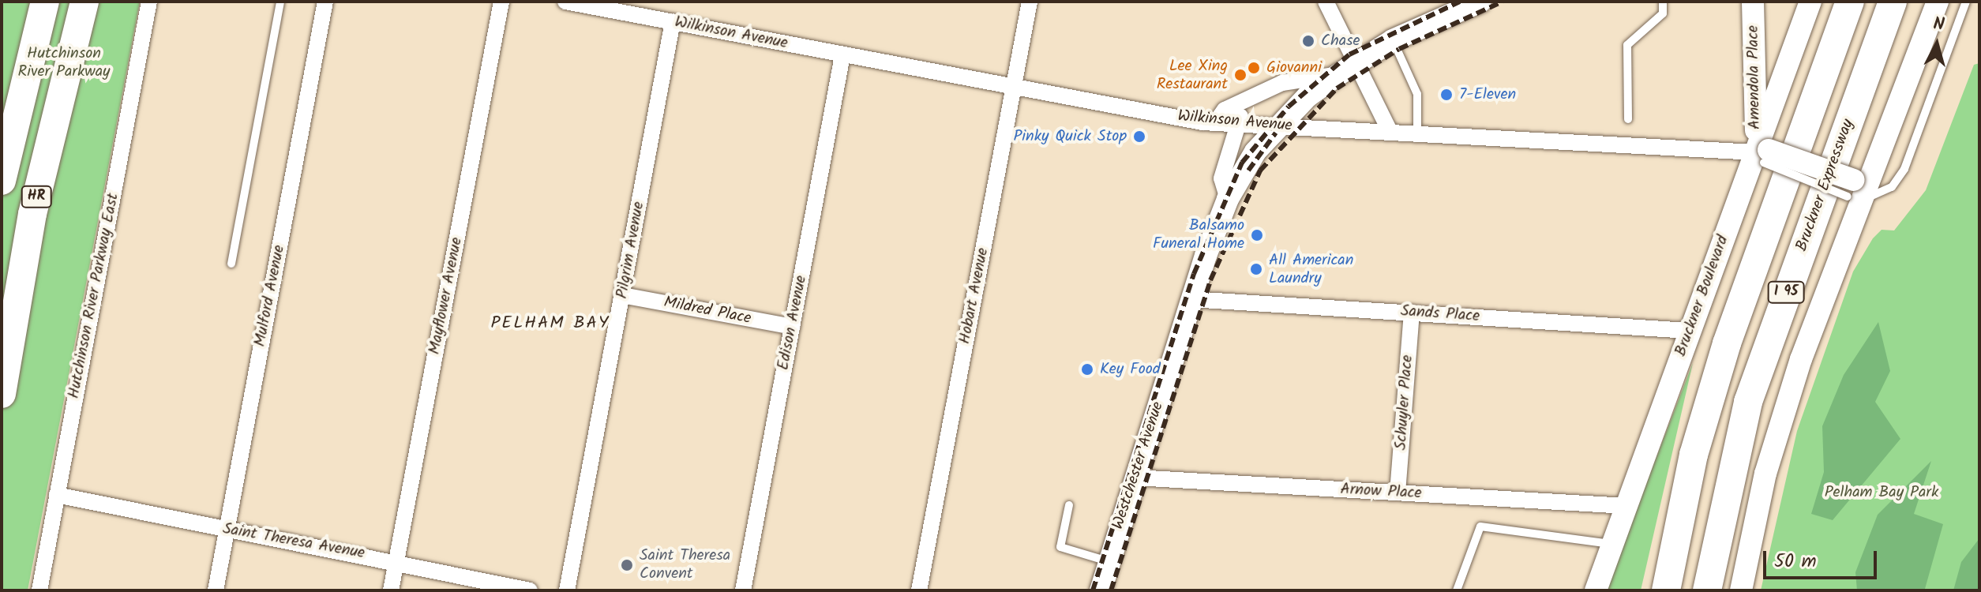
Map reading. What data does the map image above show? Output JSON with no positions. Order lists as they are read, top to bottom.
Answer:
{
  "streets": {
    "highway": ["Bruckner Expressway", "HR", "I 95"],
    "main road": [
      "Wilkinson Avenue",
      "Amendola Place",
      "Bruckner Boulevard",
      "Westchester Avenue"
    ],
    "street": [
      "Pilgrim Avenue",
      "Hutchinson River Parkway East",
      "Mulford Avenue",
      "Mayflower Avenue",
      "Hobart Avenue",
      "Mildred Place",
      "Sands Place",
      "Edison Avenue",
      "Schuyler Place",
      "Arnow Place",
      "Saint Theresa Avenue"
    ]
  },
  "crossings": [
    ["Wilkinson Avenue", "Amendola Place"],
    ["Wilkinson Avenue", "Pilgrim Avenue"],
    ["Wilkinson Avenue", "Hobart Avenue"],
    ["Wilkinson Avenue", "Bruckner Boulevard"],
    ["Wilkinson Avenue", "Edison Avenue"],
    ["Wilkinson Avenue", "Westchester Avenue"],
    ["Amendola Place", "Bruckner Boulevard"],
    ["Pilgrim Avenue", "Mildred Place"],
    ["Hutchinson River Parkway East", "Saint Theresa Avenue"],
    ["Mulford Avenue", "Saint Theresa Avenue"],
    ["Mayflower Avenue", "Saint Theresa Avenue"],
    ["Bruckner Boulevard", "Sands Place"],
    ["Bruckner Boulevard", "Arnow Place"],
    ["Mildred Place", "Edison Avenue"],
    ["Sands Place", "Schuyler Place"],
    ["Sands Place", "Westchester Avenue"],
    ["Schuyler Place", "Arnow Place"],
    ["Westchester Avenue", "Arnow Place"]
  ],
  "districts": ["PELHAM BAY"],
  "parks": ["Hutchinson River Parkway", "Pelham Bay Park"],
  "places": [
    "Chase",
    "Giovanni",
    "Lee Xing Restaurant",
    "7-Eleven",
    "Pinky Quick Stop",
    "Balsamo Funeral Home",
    "All American Laundry",
    "Key Food",
    "Saint Theresa Convent"
  ],
  "scale_bar": "50 m",
  "north": "top"
}
